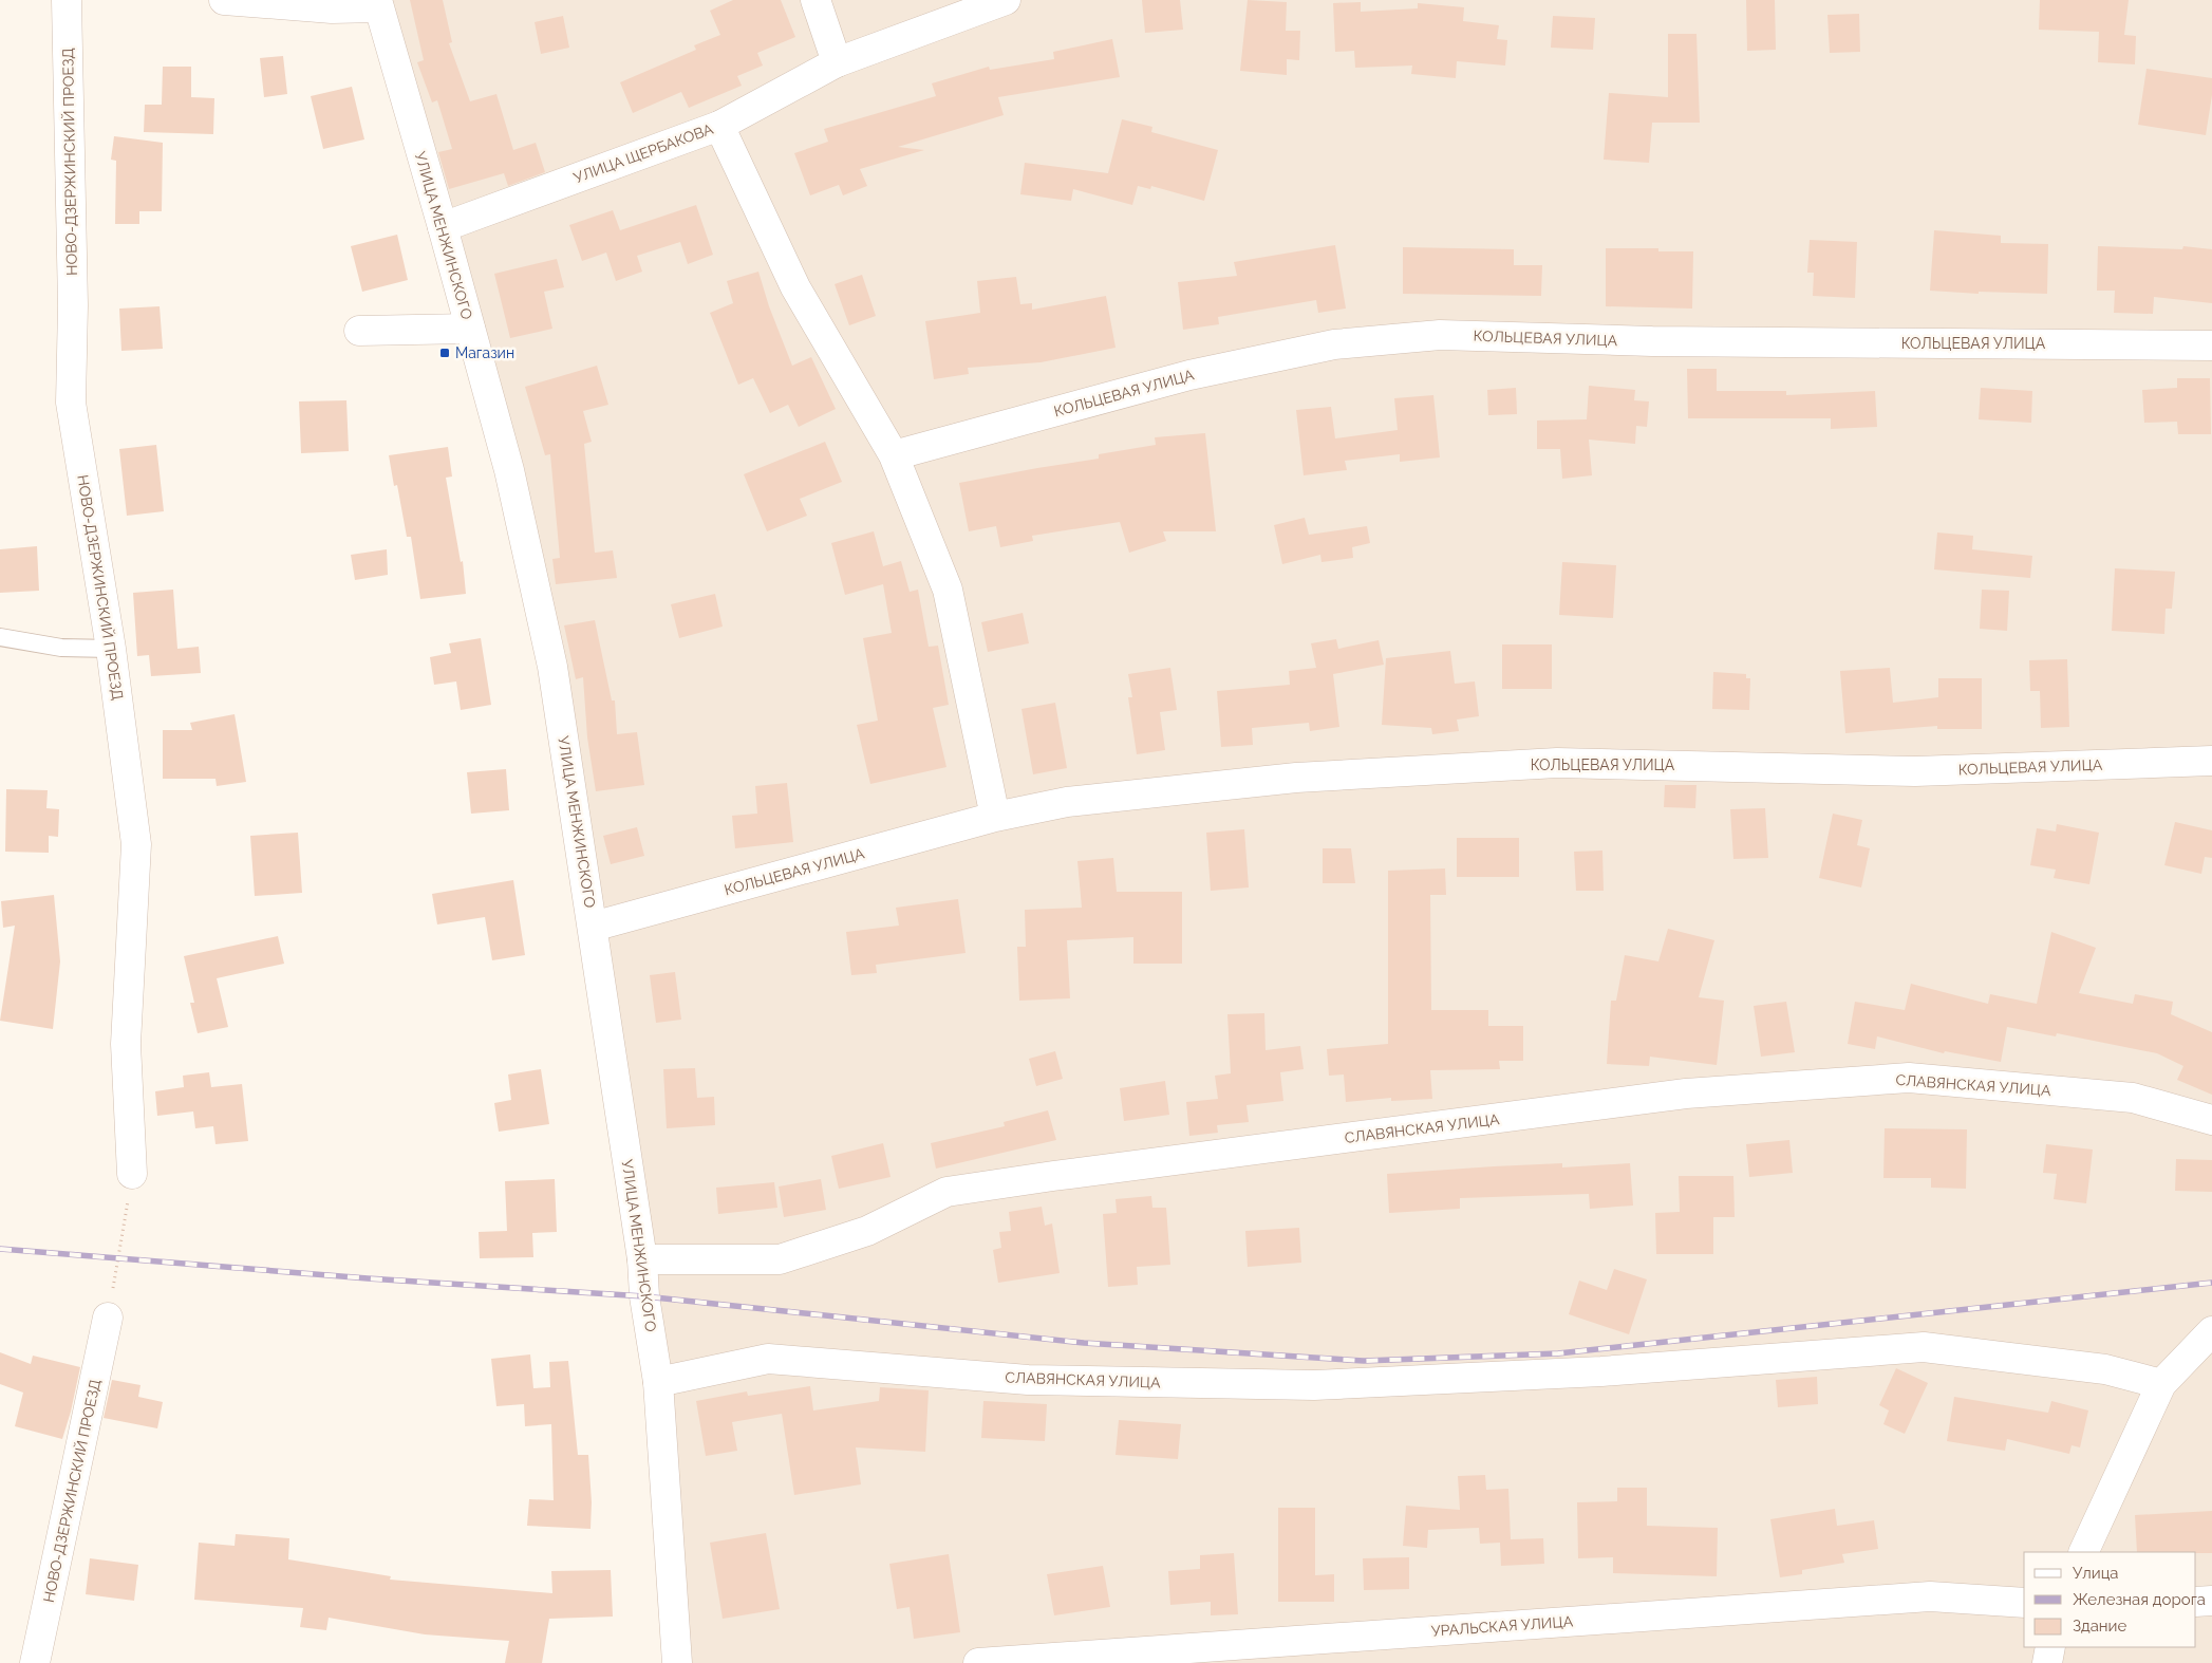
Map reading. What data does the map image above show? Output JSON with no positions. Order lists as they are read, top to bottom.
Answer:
{
  "streets": {
    "street": [
      "УЛИЦА ЩЕРБАКОВА",
      "НОВО-ДЗЕРЖИНСКИЙ ПРОЕЗД",
      "УЛИЦА МЕНЖИНСКОГО",
      "КОЛЬЦЕВАЯ УЛИЦА",
      "СЛАВЯНСКАЯ УЛИЦА",
      "УРАЛЬСКАЯ УЛИЦА"
    ]
  },
  "crossings": [
    ["УЛИЦА ЩЕРБАКОВА", "УЛИЦА МЕНЖИНСКОГО"],
    ["УЛИЦА МЕНЖИНСКОГО", "КОЛЬЦЕВАЯ УЛИЦА"],
    ["УЛИЦА МЕНЖИНСКОГО", "СЛАВЯНСКАЯ УЛИЦА"]
  ],
  "places": {
    "transit": ["Магазин"]
  },
  "legend": ["Улица", "Железная дорога", "Здание"]
}
